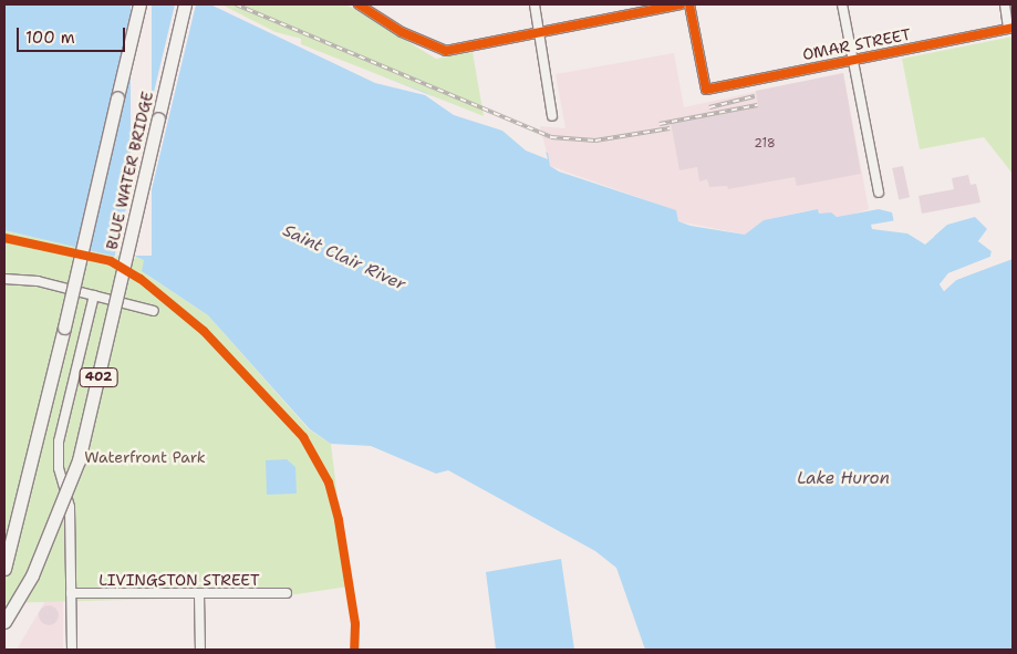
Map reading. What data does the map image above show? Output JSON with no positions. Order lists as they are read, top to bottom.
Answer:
{
  "streets": {
    "highway": ["BLUE WATER BRIDGE", "402"],
    "street": ["OMAR STREET", "LIVINGSTON STREET"]
  },
  "water": ["Saint Clair River", "Lake Huron"],
  "parks": ["Waterfront Park"],
  "house_numbers": ["218"],
  "scale_bar": "100 m"
}
